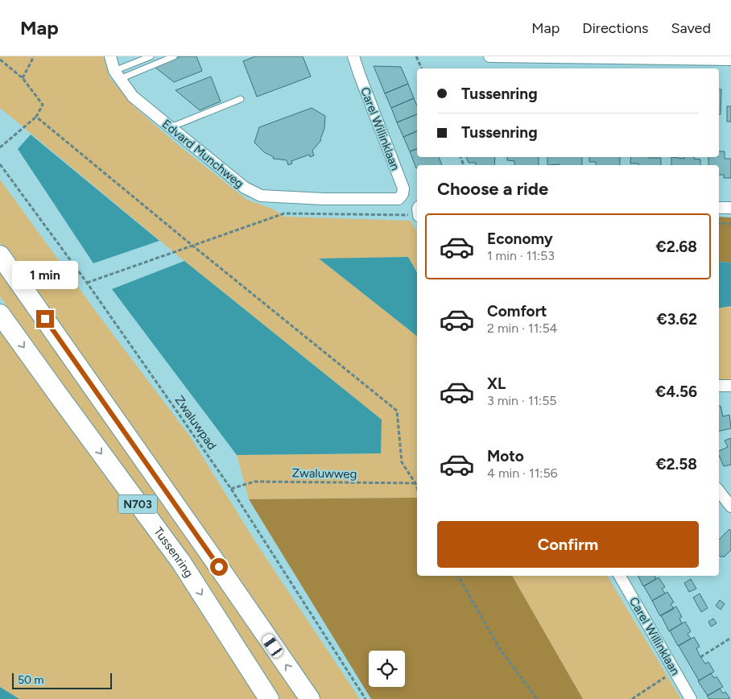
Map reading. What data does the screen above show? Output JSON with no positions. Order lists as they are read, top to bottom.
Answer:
{
  "streets": {
    "highway": ["N703", "Tussenring"],
    "street": ["Carel Willinklaan", "Edvard Munchweg"],
    "path": ["Zwaluwpad", "Zwaluwweg"]
  },
  "crossings": [
    ["Carel Willinklaan", "Edvard Munchweg"],
    ["Zwaluwpad", "Zwaluwweg"]
  ],
  "scale_bar": "50 m",
  "page": {
    "header": "Map",
    "nav": ["Map", "Directions", "Saved"],
    "banner": ["Tussenring", "Tussenring"],
    "heading": "Choose a ride",
    "list": [
      {
        "name": "Economy",
        "note": "1 min · 11:53",
        "value": "€2.68"
      },
      {
        "name": "Comfort",
        "note": "2 min · 11:54",
        "value": "€3.62"
      },
      {
        "name": "XL",
        "note": "3 min · 11:55",
        "value": "€4.56"
      },
      {
        "name": "Moto",
        "note": "4 min · 11:56",
        "value": "€2.58"
      }
    ],
    "bubble": "1 min",
    "buttons": "Confirm",
    "scale": "50 m"
  }
}
